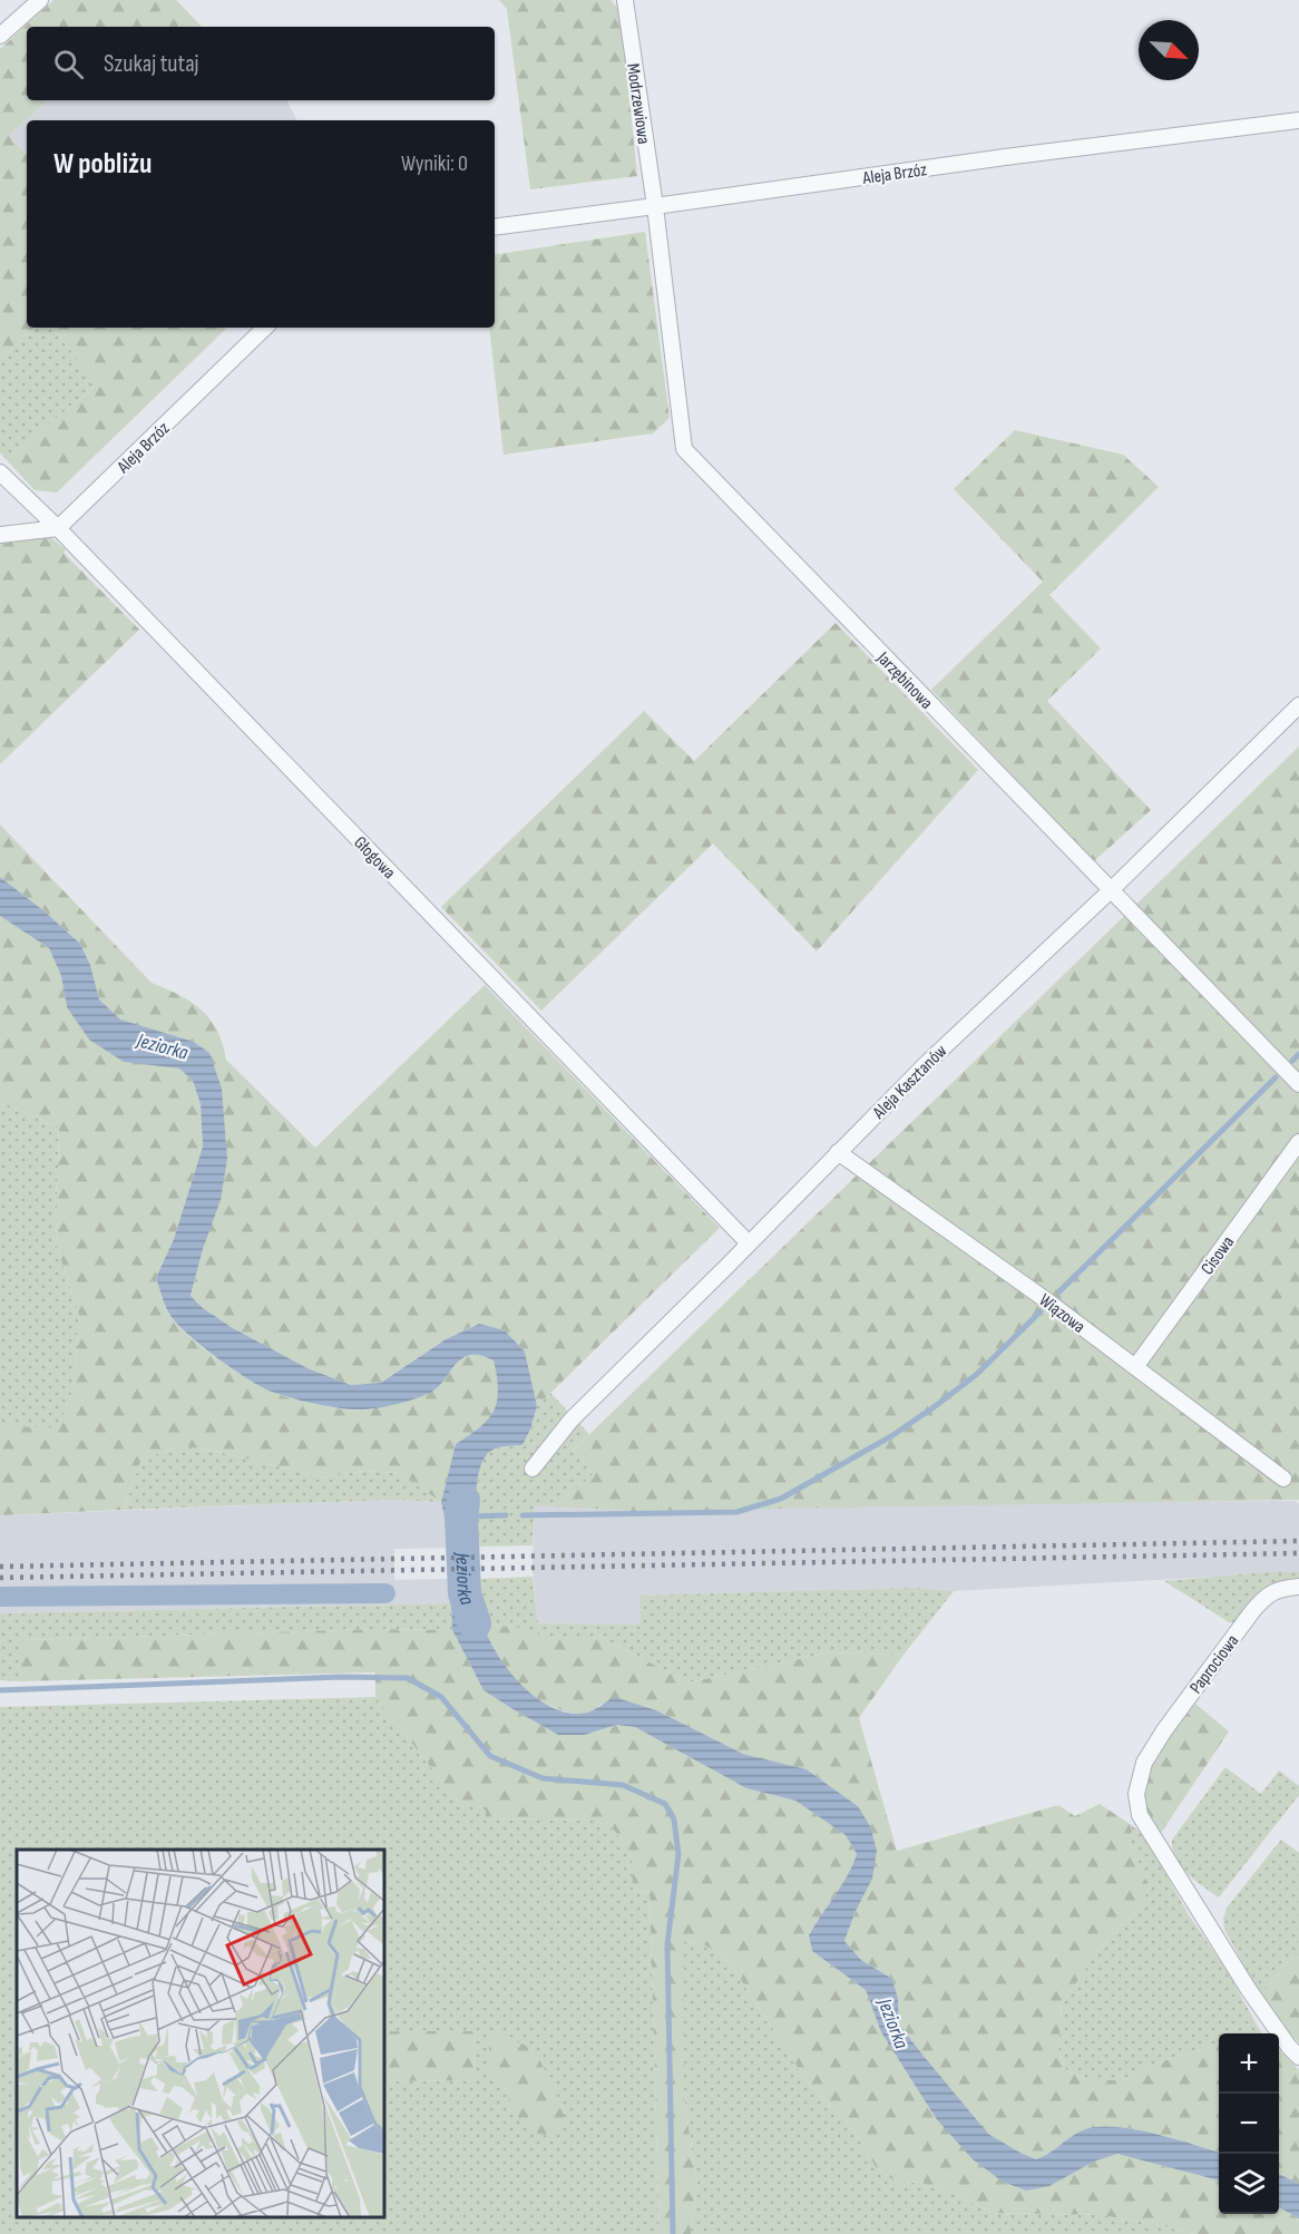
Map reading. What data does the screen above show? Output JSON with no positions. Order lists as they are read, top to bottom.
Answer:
{
  "streets": {
    "street": [
      "Modrzewiowa",
      "Aleja Brzóz",
      "Jarzębinowa",
      "Głogowa",
      "Aleja Kasztanów",
      "Cisowa",
      "Wiązowa",
      "Paprociowa"
    ]
  },
  "crossings": [
    ["Modrzewiowa", "Aleja Brzóz"],
    ["Modrzewiowa", "Jarzębinowa"],
    ["Aleja Brzóz", "Jarzębinowa"],
    ["Aleja Brzóz", "Głogowa"],
    ["Jarzębinowa", "Aleja Kasztanów"],
    ["Głogowa", "Aleja Kasztanów"],
    ["Aleja Kasztanów", "Wiązowa"],
    ["Cisowa", "Wiązowa"]
  ],
  "water": ["Jeziorka"],
  "north": "bottom right",
  "page": {
    "search": "Szukaj tutaj",
    "heading": ["W pobliżu", "Wyniki: 0"],
    "map_buttons": ["+", "−"]
  }
}
